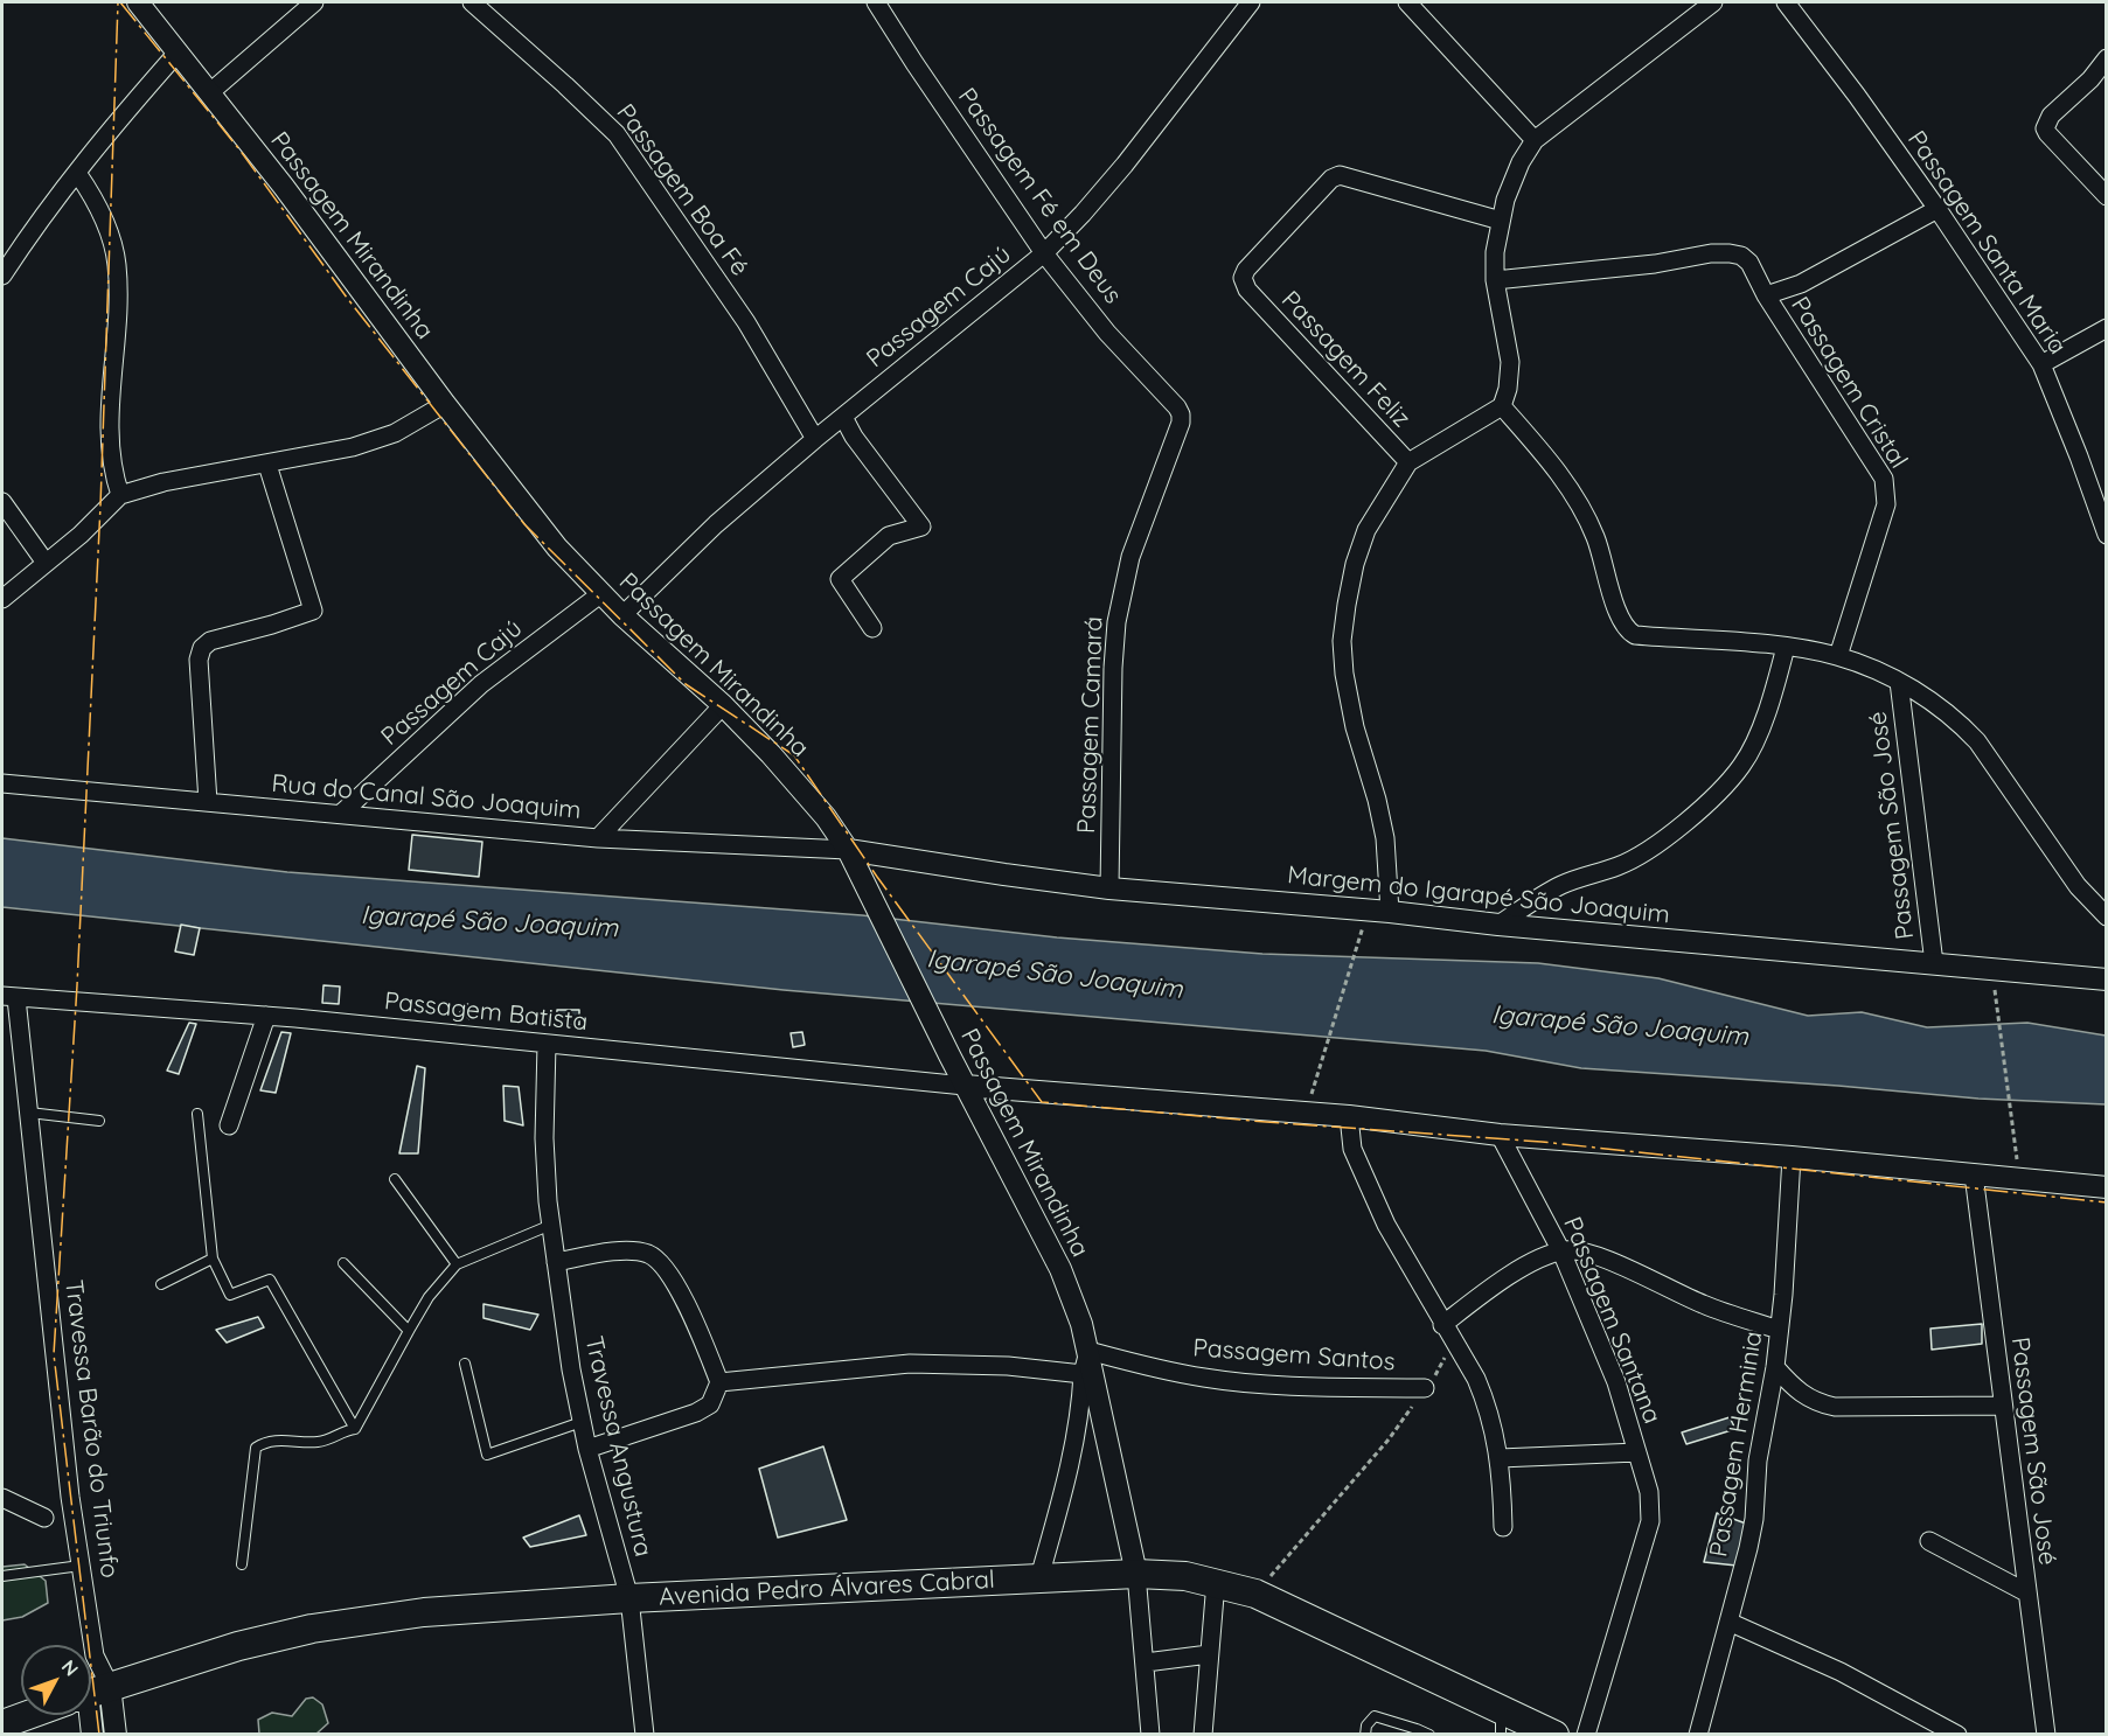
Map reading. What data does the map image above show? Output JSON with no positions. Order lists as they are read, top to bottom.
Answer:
{
  "streets": {
    "main road": ["Avenida Pedro Álvares Cabral"],
    "street": [
      "Passagem Boa Fé",
      "Passagem Fé em Deus",
      "Passagem Mirandinha",
      "Passagem Santa Maria",
      "Passagem Cajú",
      "Passagem Feliz",
      "Passagem Cristal",
      "Passagem Camará",
      "Rua do Canal São Joaquim",
      "Passagem São José",
      "Margem do Igarapé São Joaquim",
      "Passagem Batista",
      "Passagem Santana",
      "Passagem Santos",
      "Travessa Barão do Triunfo",
      "Passagem Herminia",
      "Travessa Angustura"
    ]
  },
  "crossings": [
    ["Passagem Boa Fé", "Passagem Cajú"],
    ["Passagem Fé em Deus", "Passagem Cajú"],
    ["Passagem Fé em Deus", "Passagem Camará"],
    ["Passagem Mirandinha", "Passagem Cajú"],
    ["Passagem Mirandinha", "Rua do Canal São Joaquim"],
    ["Passagem Mirandinha", "Margem do Igarapé São Joaquim"],
    ["Passagem Mirandinha", "Passagem Batista"],
    ["Passagem Mirandinha", "Passagem Santos"],
    ["Passagem Mirandinha", "Avenida Pedro Álvares Cabral"],
    ["Passagem Santa Maria", "Passagem Cristal"],
    ["Passagem Cajú", "Rua do Canal São Joaquim"],
    ["Passagem Camará", "Margem do Igarapé São Joaquim"],
    ["Rua do Canal São Joaquim", "Margem do Igarapé São Joaquim"],
    ["Passagem São José", "Margem do Igarapé São Joaquim"],
    ["Passagem Batista", "Travessa Barão do Triunfo"],
    ["Passagem Batista", "Travessa Angustura"],
    ["Travessa Angustura", "Avenida Pedro Álvares Cabral"]
  ],
  "water": ["Igarapé São Joaquim"],
  "north": "top right"
}
